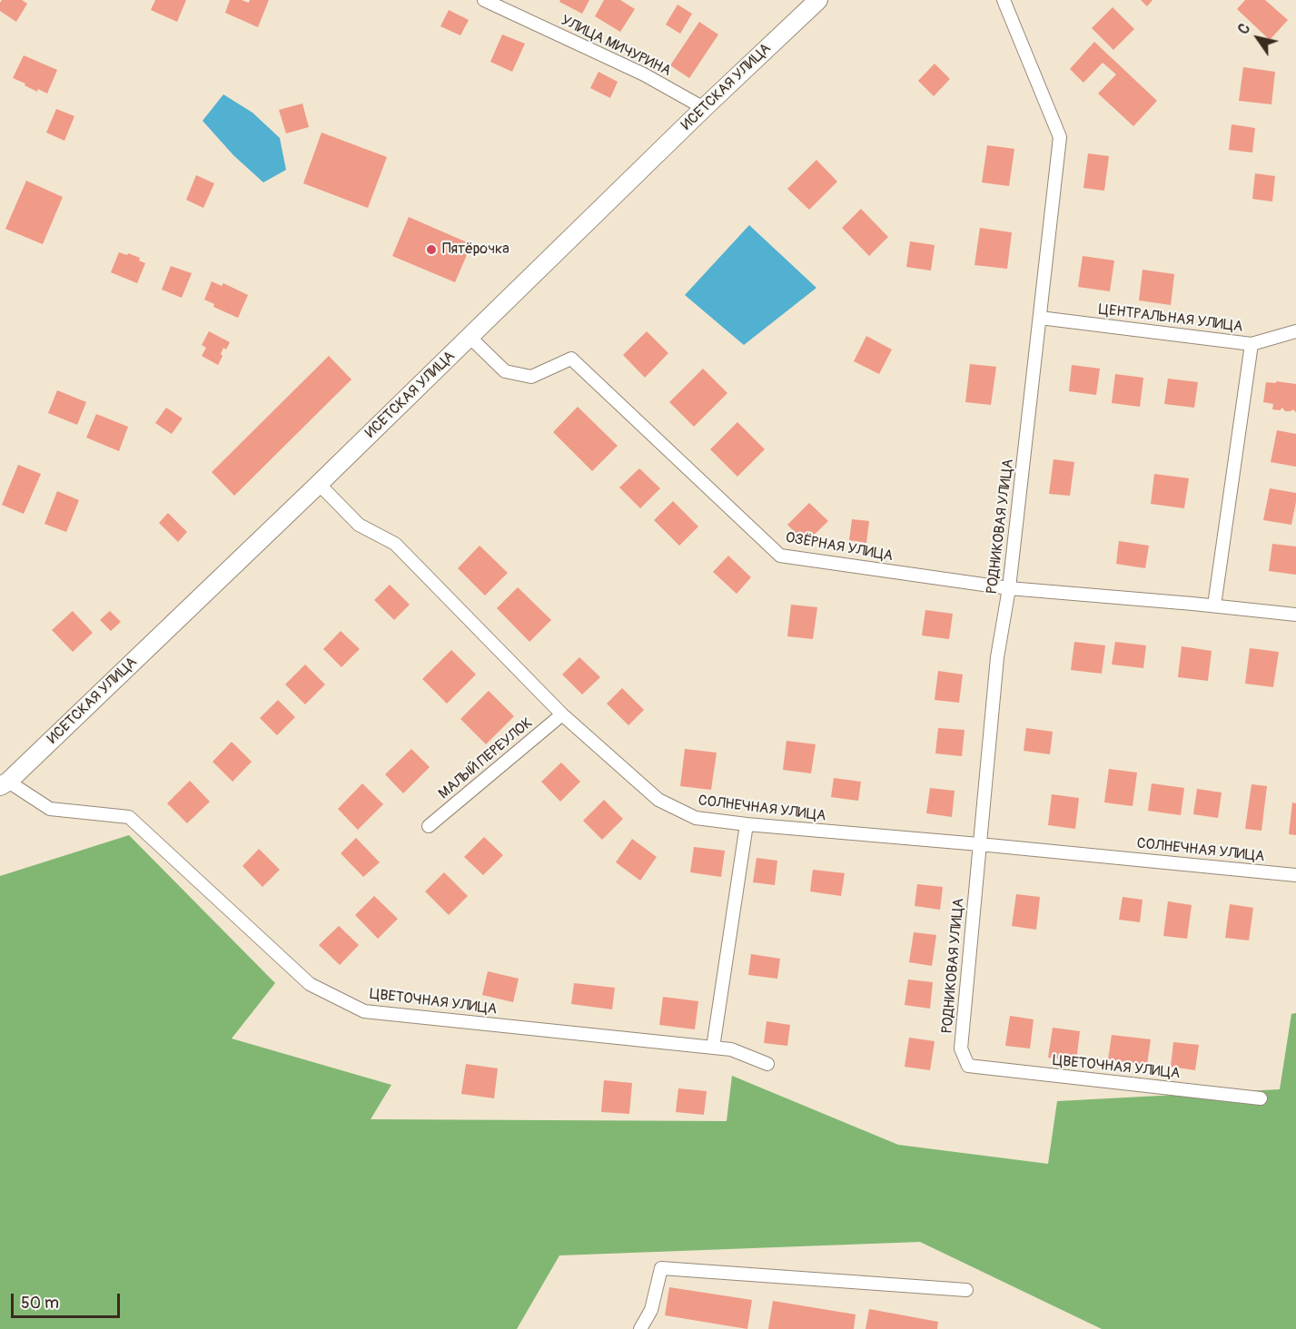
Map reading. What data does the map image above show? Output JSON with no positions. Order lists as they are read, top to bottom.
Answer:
{
  "streets": {
    "main road": ["ИСЕТСКАЯ УЛИЦА"],
    "street": [
      "УЛИЦА МИЧУРИНА",
      "ЦЕНТРАЛЬНАЯ УЛИЦА",
      "РОДНИКОВАЯ УЛИЦА",
      "ОЗЁРНАЯ УЛИЦА",
      "МАЛЫЙ ПЕРЕУЛОК",
      "СОЛНЕЧНАЯ УЛИЦА",
      "ЦВЕТОЧНАЯ УЛИЦА"
    ]
  },
  "crossings": [
    ["УЛИЦА МИЧУРИНА", "ИСЕТСКАЯ УЛИЦА"],
    ["ИСЕТСКАЯ УЛИЦА", "ОЗЁРНАЯ УЛИЦА"],
    ["ИСЕТСКАЯ УЛИЦА", "СОЛНЕЧНАЯ УЛИЦА"],
    ["ИСЕТСКАЯ УЛИЦА", "ЦВЕТОЧНАЯ УЛИЦА"],
    ["ЦЕНТРАЛЬНАЯ УЛИЦА", "РОДНИКОВАЯ УЛИЦА"],
    ["РОДНИКОВАЯ УЛИЦА", "ОЗЁРНАЯ УЛИЦА"],
    ["РОДНИКОВАЯ УЛИЦА", "СОЛНЕЧНАЯ УЛИЦА"],
    ["РОДНИКОВАЯ УЛИЦА", "ЦВЕТОЧНАЯ УЛИЦА"],
    ["МАЛЫЙ ПЕРЕУЛОК", "СОЛНЕЧНАЯ УЛИЦА"]
  ],
  "places": ["Пятёрочка"],
  "scale_bar": "50 m",
  "north": "top left"
}
